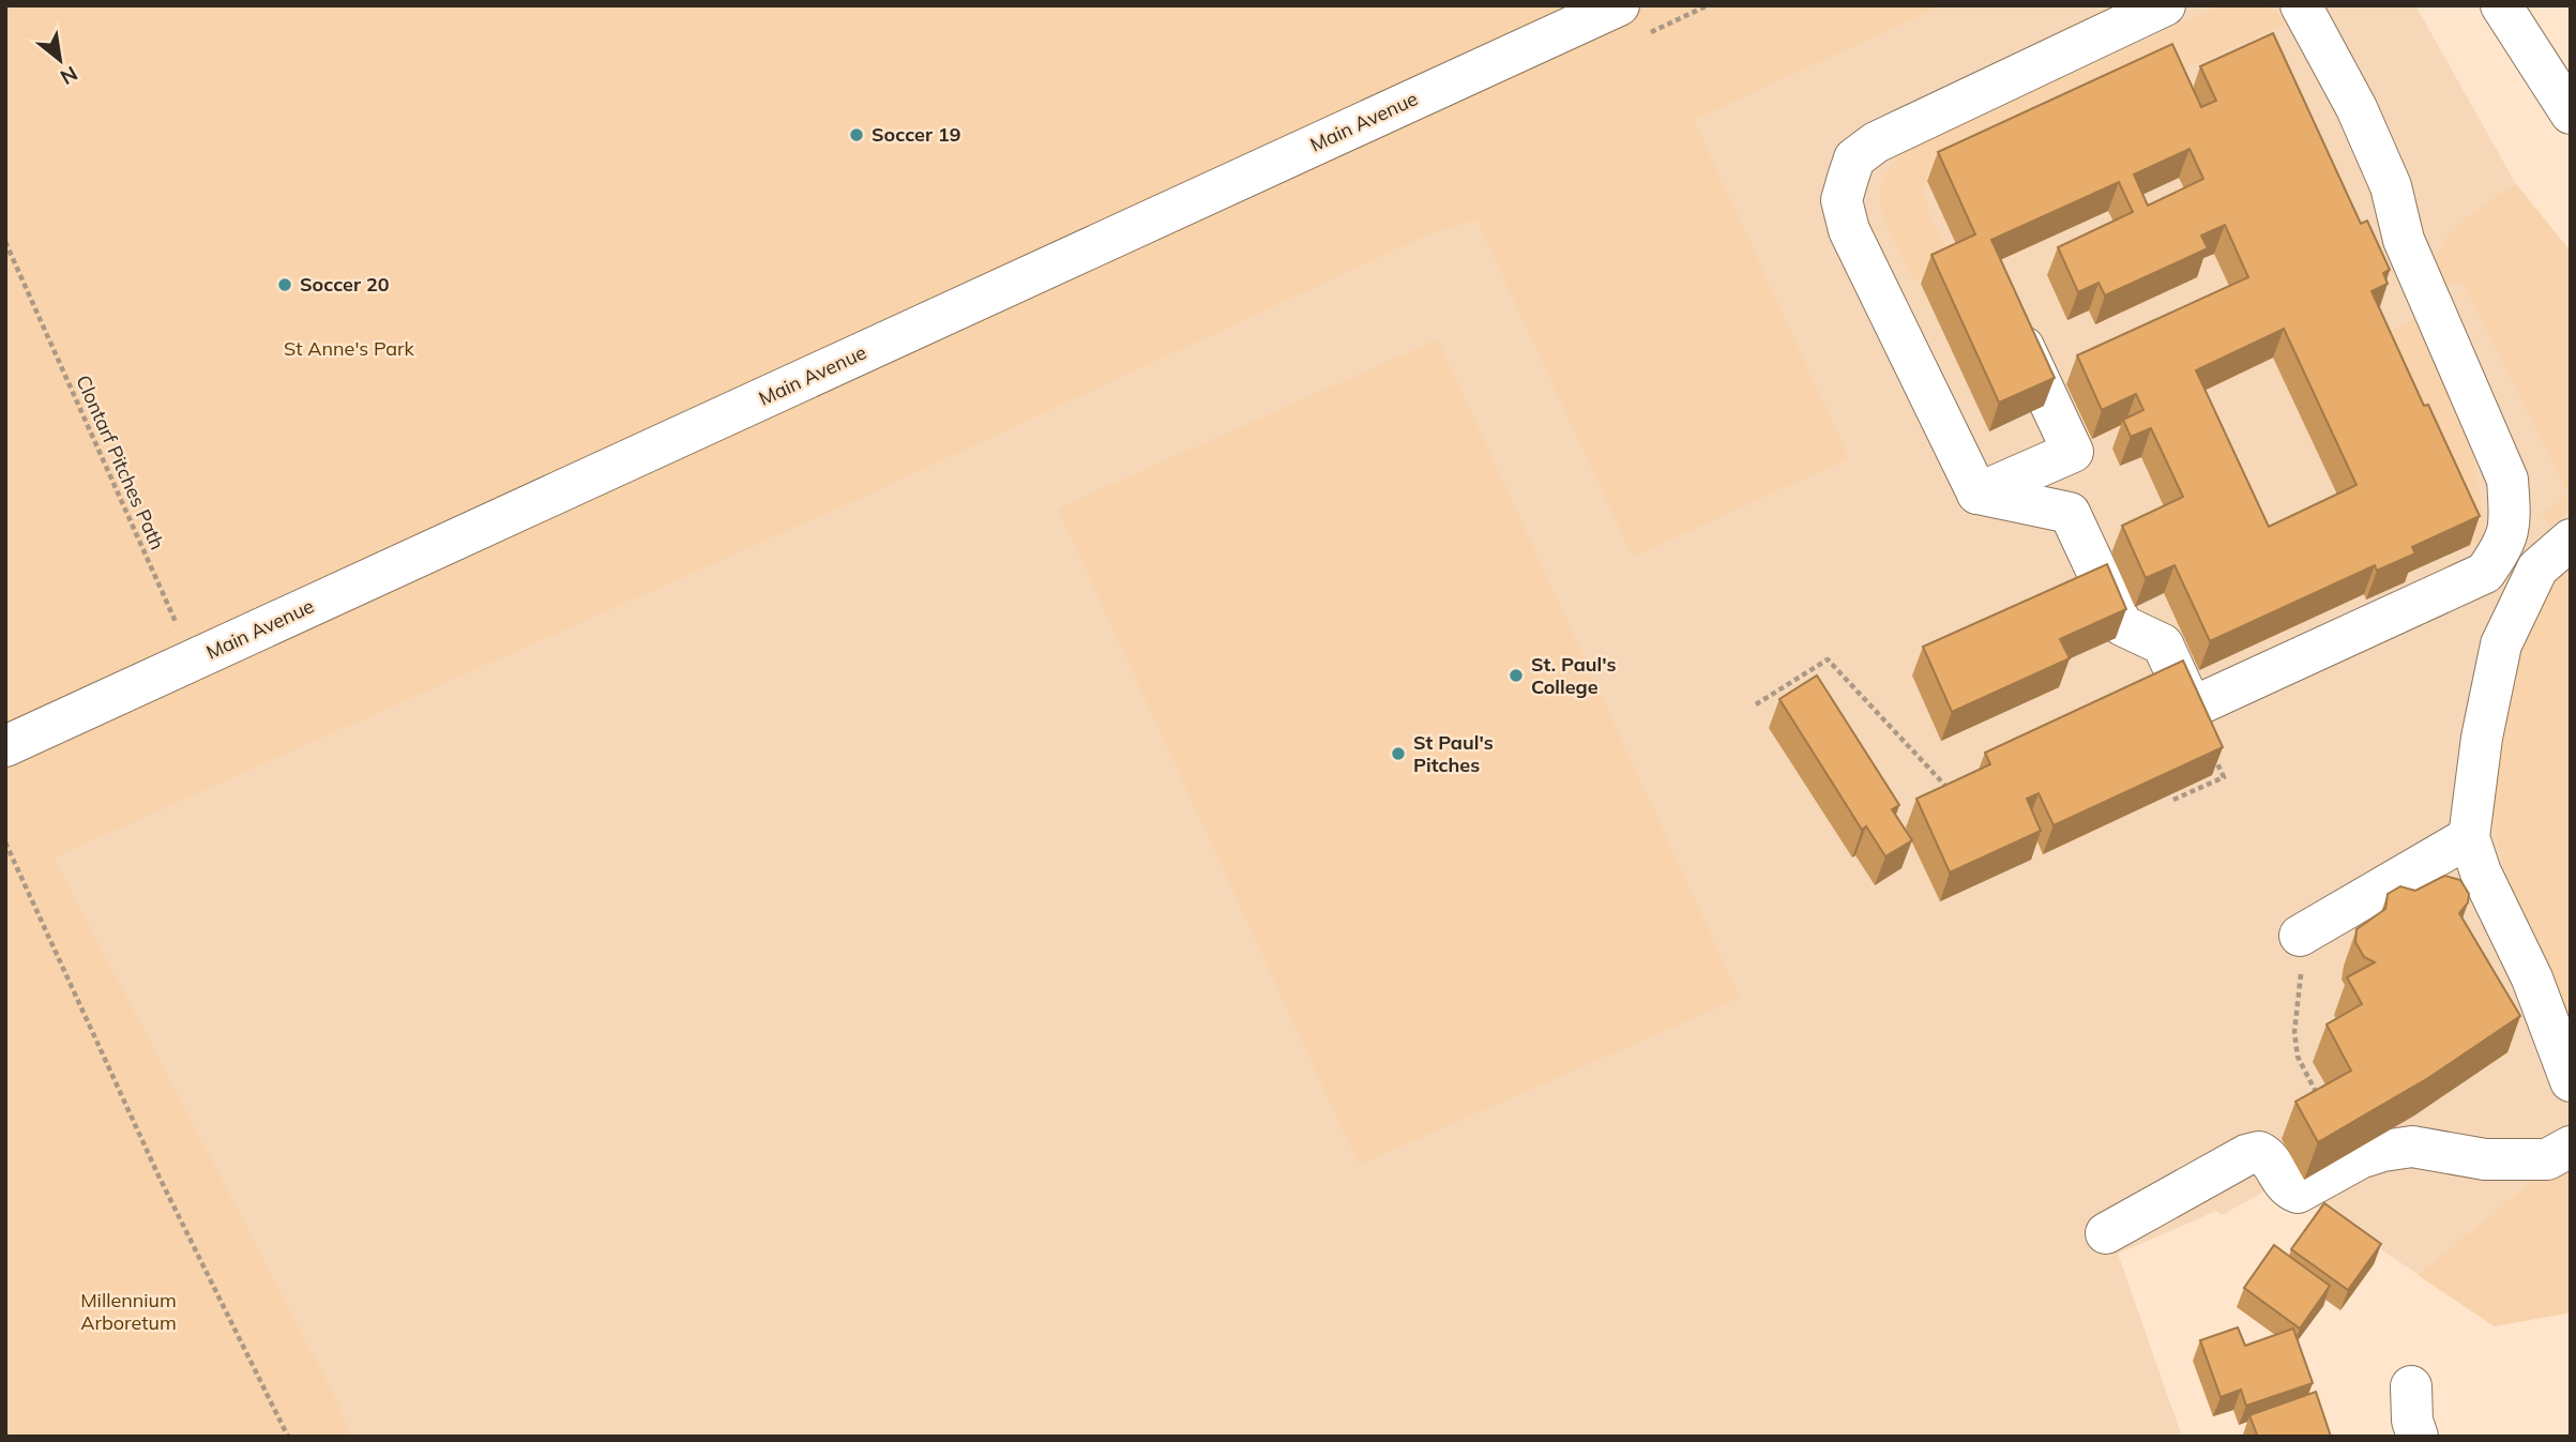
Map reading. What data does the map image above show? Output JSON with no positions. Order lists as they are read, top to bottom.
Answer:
{
  "streets": {
    "main road": ["Main Avenue"],
    "path": ["Clontarf Pitches Path"]
  },
  "crossings": [
    ["Main Avenue", "Clontarf Pitches Path"]
  ],
  "parks": ["St Anne's Park", "Millennium Arboretum"],
  "places": [
    "Soccer 19",
    "Soccer 20",
    "St. Paul's College",
    "St Paul's Pitches"
  ],
  "north": "bottom right"
}
